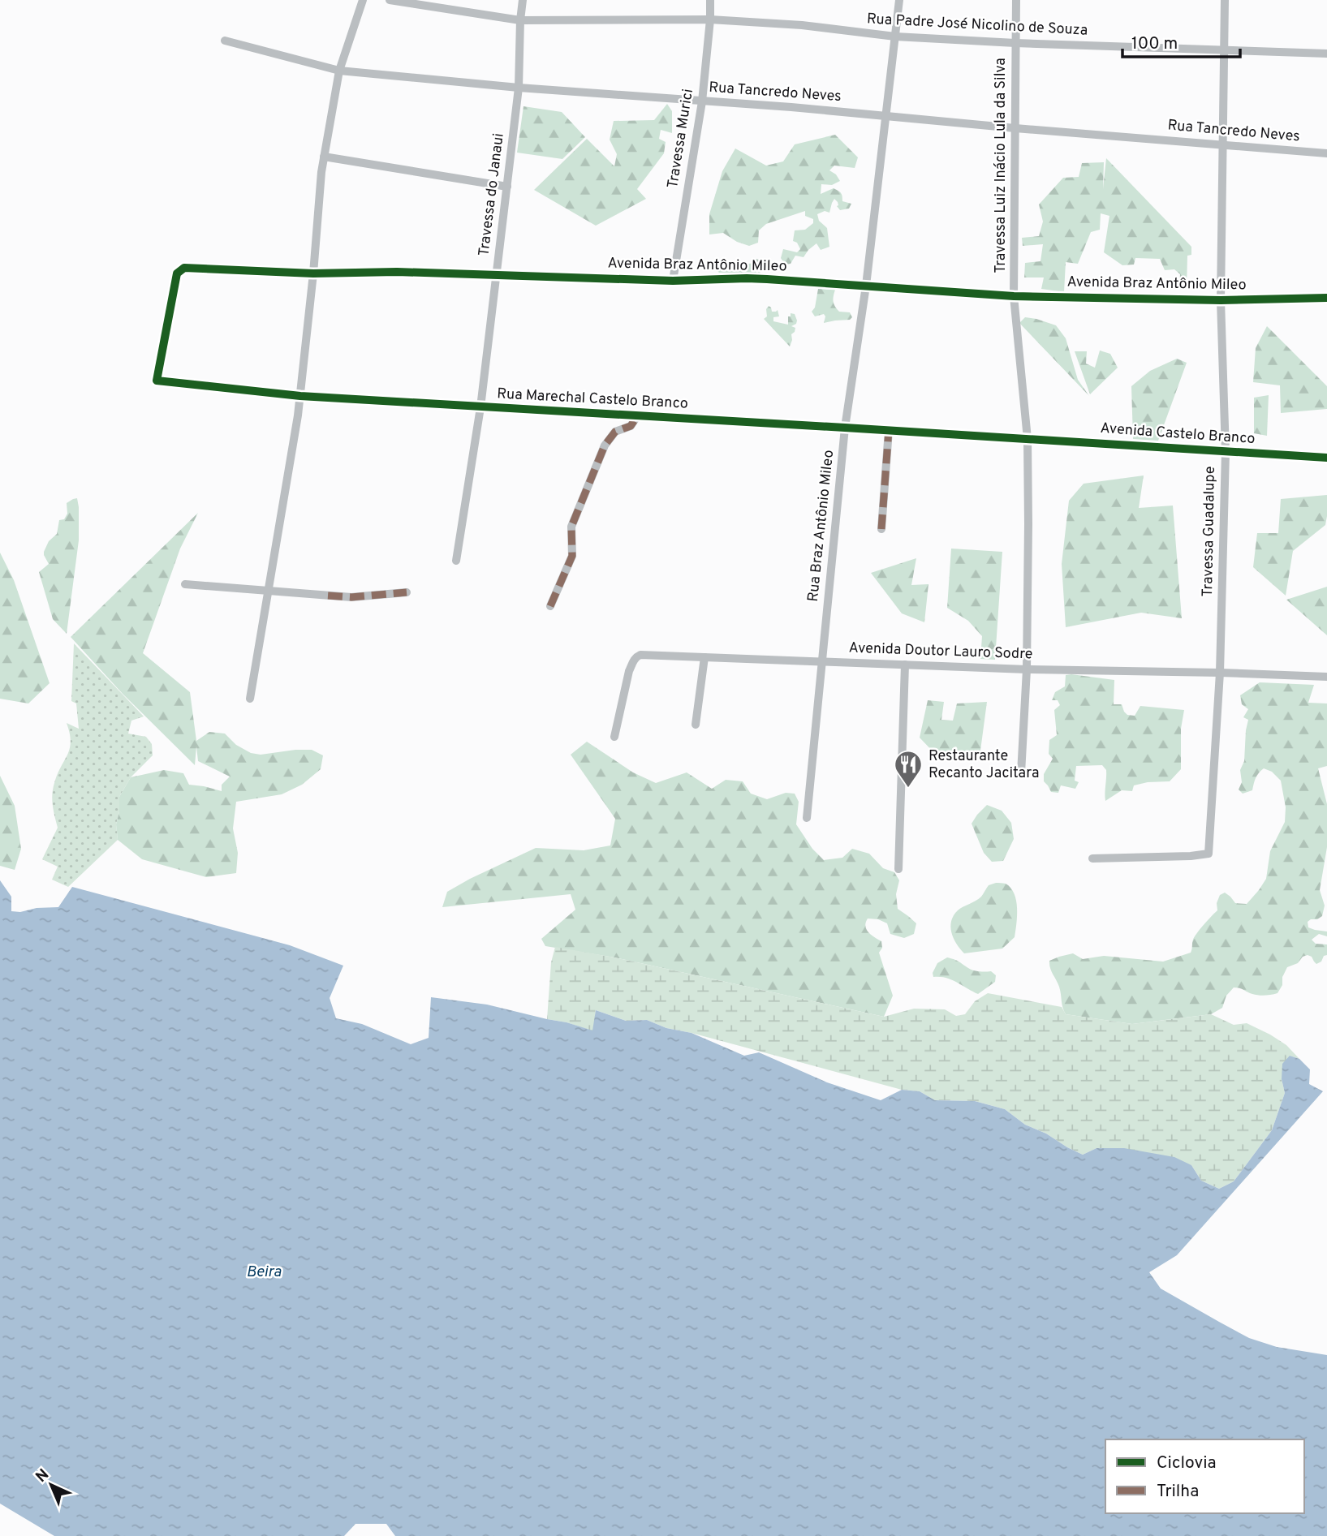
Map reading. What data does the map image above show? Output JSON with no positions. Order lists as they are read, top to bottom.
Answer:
{
  "streets": {
    "street": [
      "Rua Padre José Nicolino de Souza",
      "Rua Tancredo Neves",
      "Travessa Murici",
      "Travessa Luiz Inácio Lula da Silva",
      "Travessa do Janaui",
      "Avenida Braz Antônio Mileo",
      "Rua Marechal Castelo Branco",
      "Avenida Castelo Branco",
      "Rua Braz Antônio Mileo",
      "Travessa Guadalupe",
      "Avenida Doutor Lauro Sodre"
    ]
  },
  "crossings": [
    ["Rua Padre José Nicolino de Souza", "Travessa Murici"],
    ["Rua Padre José Nicolino de Souza", "Travessa Luiz Inácio Lula da Silva"],
    ["Rua Padre José Nicolino de Souza", "Travessa do Janaui"],
    ["Rua Padre José Nicolino de Souza", "Rua Braz Antônio Mileo"],
    ["Rua Padre José Nicolino de Souza", "Travessa Guadalupe"],
    ["Rua Tancredo Neves", "Travessa Murici"],
    ["Rua Tancredo Neves", "Travessa Luiz Inácio Lula da Silva"],
    ["Rua Tancredo Neves", "Travessa do Janaui"],
    ["Rua Tancredo Neves", "Rua Braz Antônio Mileo"],
    ["Rua Tancredo Neves", "Travessa Guadalupe"],
    ["Travessa Murici", "Avenida Braz Antônio Mileo"],
    ["Travessa Luiz Inácio Lula da Silva", "Avenida Braz Antônio Mileo"],
    ["Travessa Luiz Inácio Lula da Silva", "Rua Marechal Castelo Branco"],
    ["Travessa Luiz Inácio Lula da Silva", "Avenida Castelo Branco"],
    ["Travessa Luiz Inácio Lula da Silva", "Avenida Doutor Lauro Sodre"],
    ["Travessa do Janaui", "Avenida Braz Antônio Mileo"],
    ["Travessa do Janaui", "Rua Marechal Castelo Branco"],
    ["Avenida Braz Antônio Mileo", "Rua Marechal Castelo Branco"],
    ["Avenida Braz Antônio Mileo", "Rua Braz Antônio Mileo"],
    ["Avenida Braz Antônio Mileo", "Travessa Guadalupe"],
    ["Rua Marechal Castelo Branco", "Avenida Castelo Branco"],
    ["Rua Marechal Castelo Branco", "Rua Braz Antônio Mileo"],
    ["Avenida Castelo Branco", "Travessa Guadalupe"],
    ["Rua Braz Antônio Mileo", "Avenida Doutor Lauro Sodre"],
    ["Travessa Guadalupe", "Avenida Doutor Lauro Sodre"]
  ],
  "water": ["Beira"],
  "places": {
    "restaurant": ["Restaurante Recanto Jacitara"]
  },
  "legend": ["Ciclovia", "Trilha"],
  "scale_bar": "100 m",
  "north": "top left"
}
